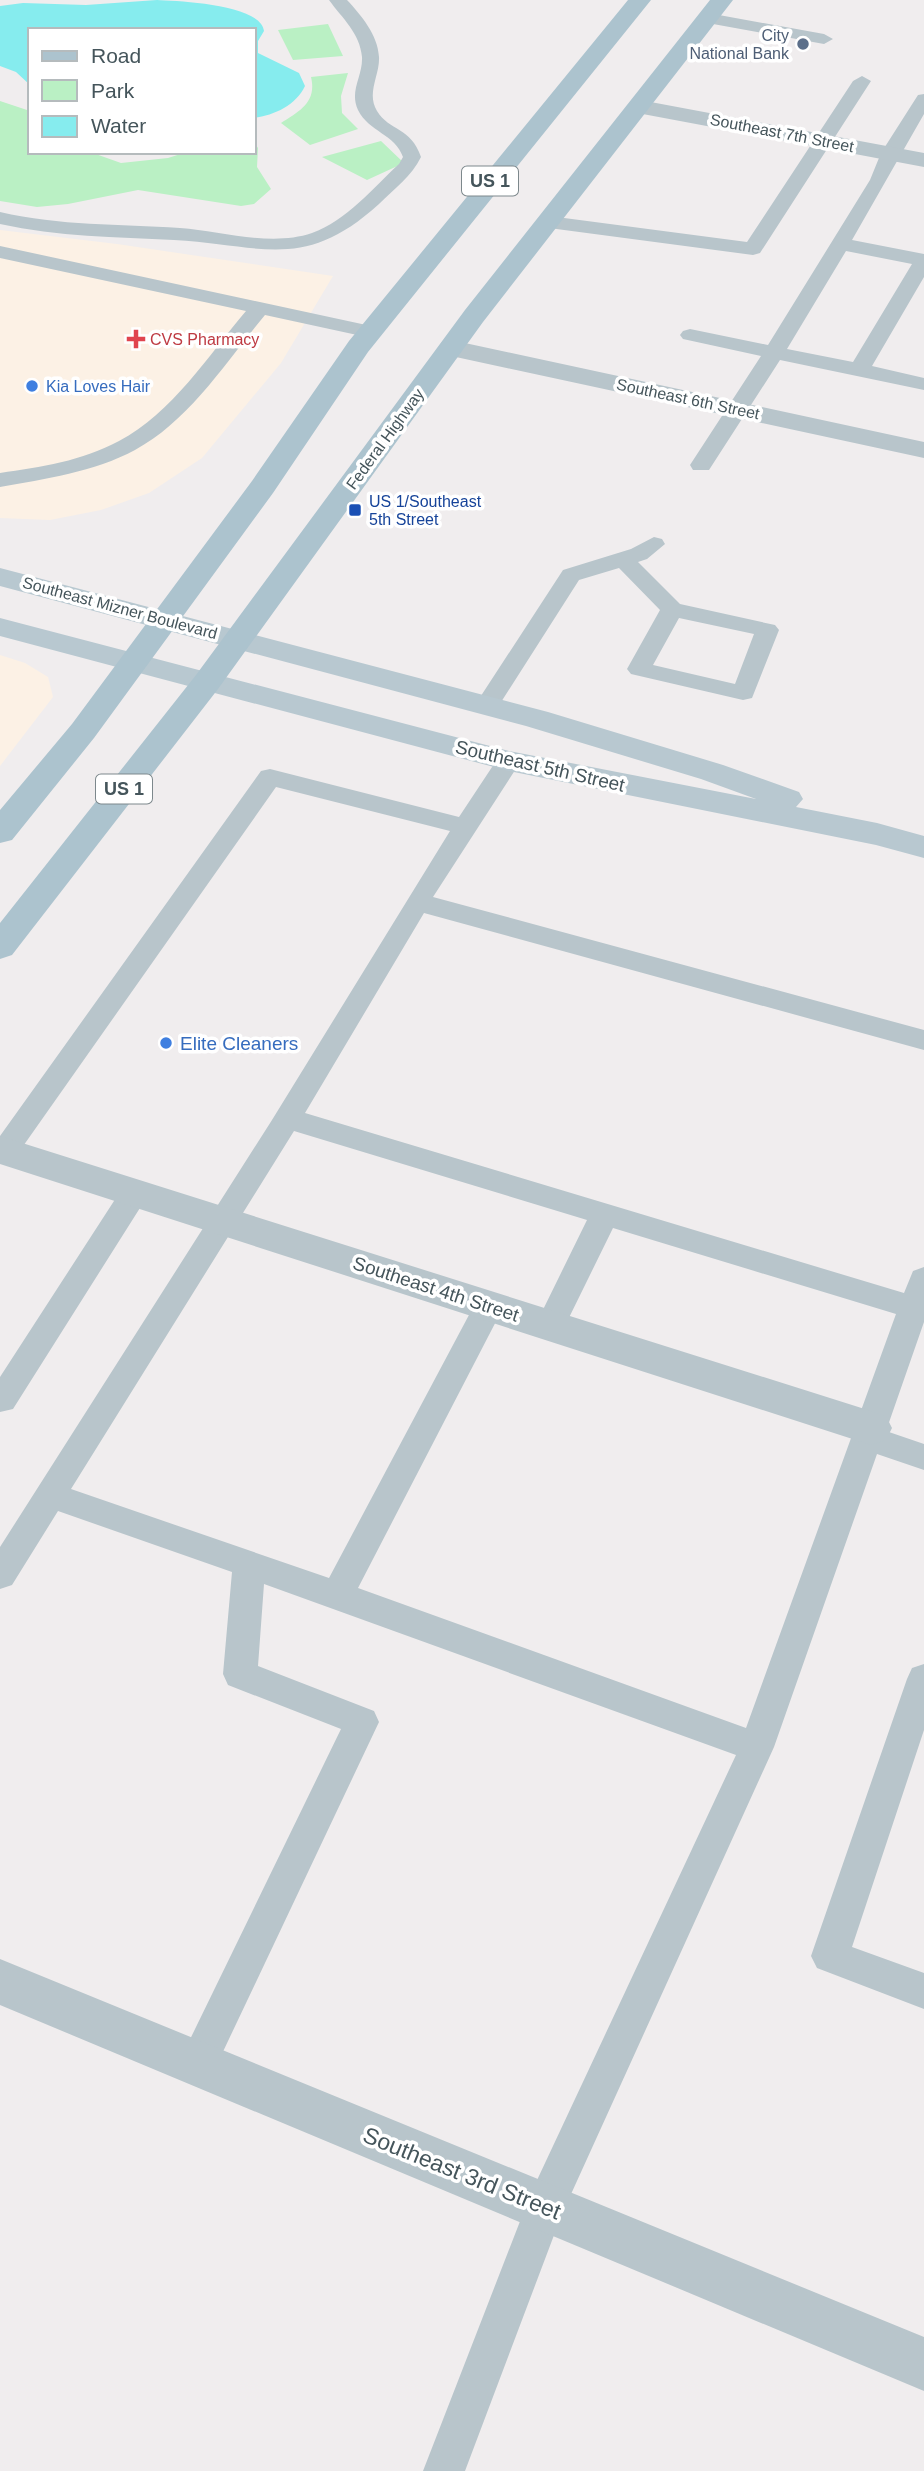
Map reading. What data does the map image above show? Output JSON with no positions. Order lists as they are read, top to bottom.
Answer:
{
  "streets": {
    "main road": [
      "US 1",
      "Federal Highway",
      "Southeast Mizner Boulevard",
      "Southeast 5th Street"
    ],
    "street": [
      "Southeast 7th Street",
      "Southeast 6th Street",
      "Southeast 4th Street",
      "Southeast 3rd Street"
    ]
  },
  "crossings": [
    ["Southeast 7th Street", "Federal Highway"],
    ["US 1", "Southeast Mizner Boulevard"],
    ["Southeast 6th Street", "Federal Highway"],
    ["Federal Highway", "Southeast Mizner Boulevard"],
    ["Federal Highway", "Southeast 5th Street"],
    ["Southeast Mizner Boulevard", "Southeast 5th Street"]
  ],
  "places": {
    "other": ["City National Bank", "Kia Loves Hair", "Elite Cleaners"],
    "health": ["CVS Pharmacy"],
    "transit": ["US 1/Southeast 5th Street"]
  },
  "legend": ["Road", "Park", "Water"]
}
